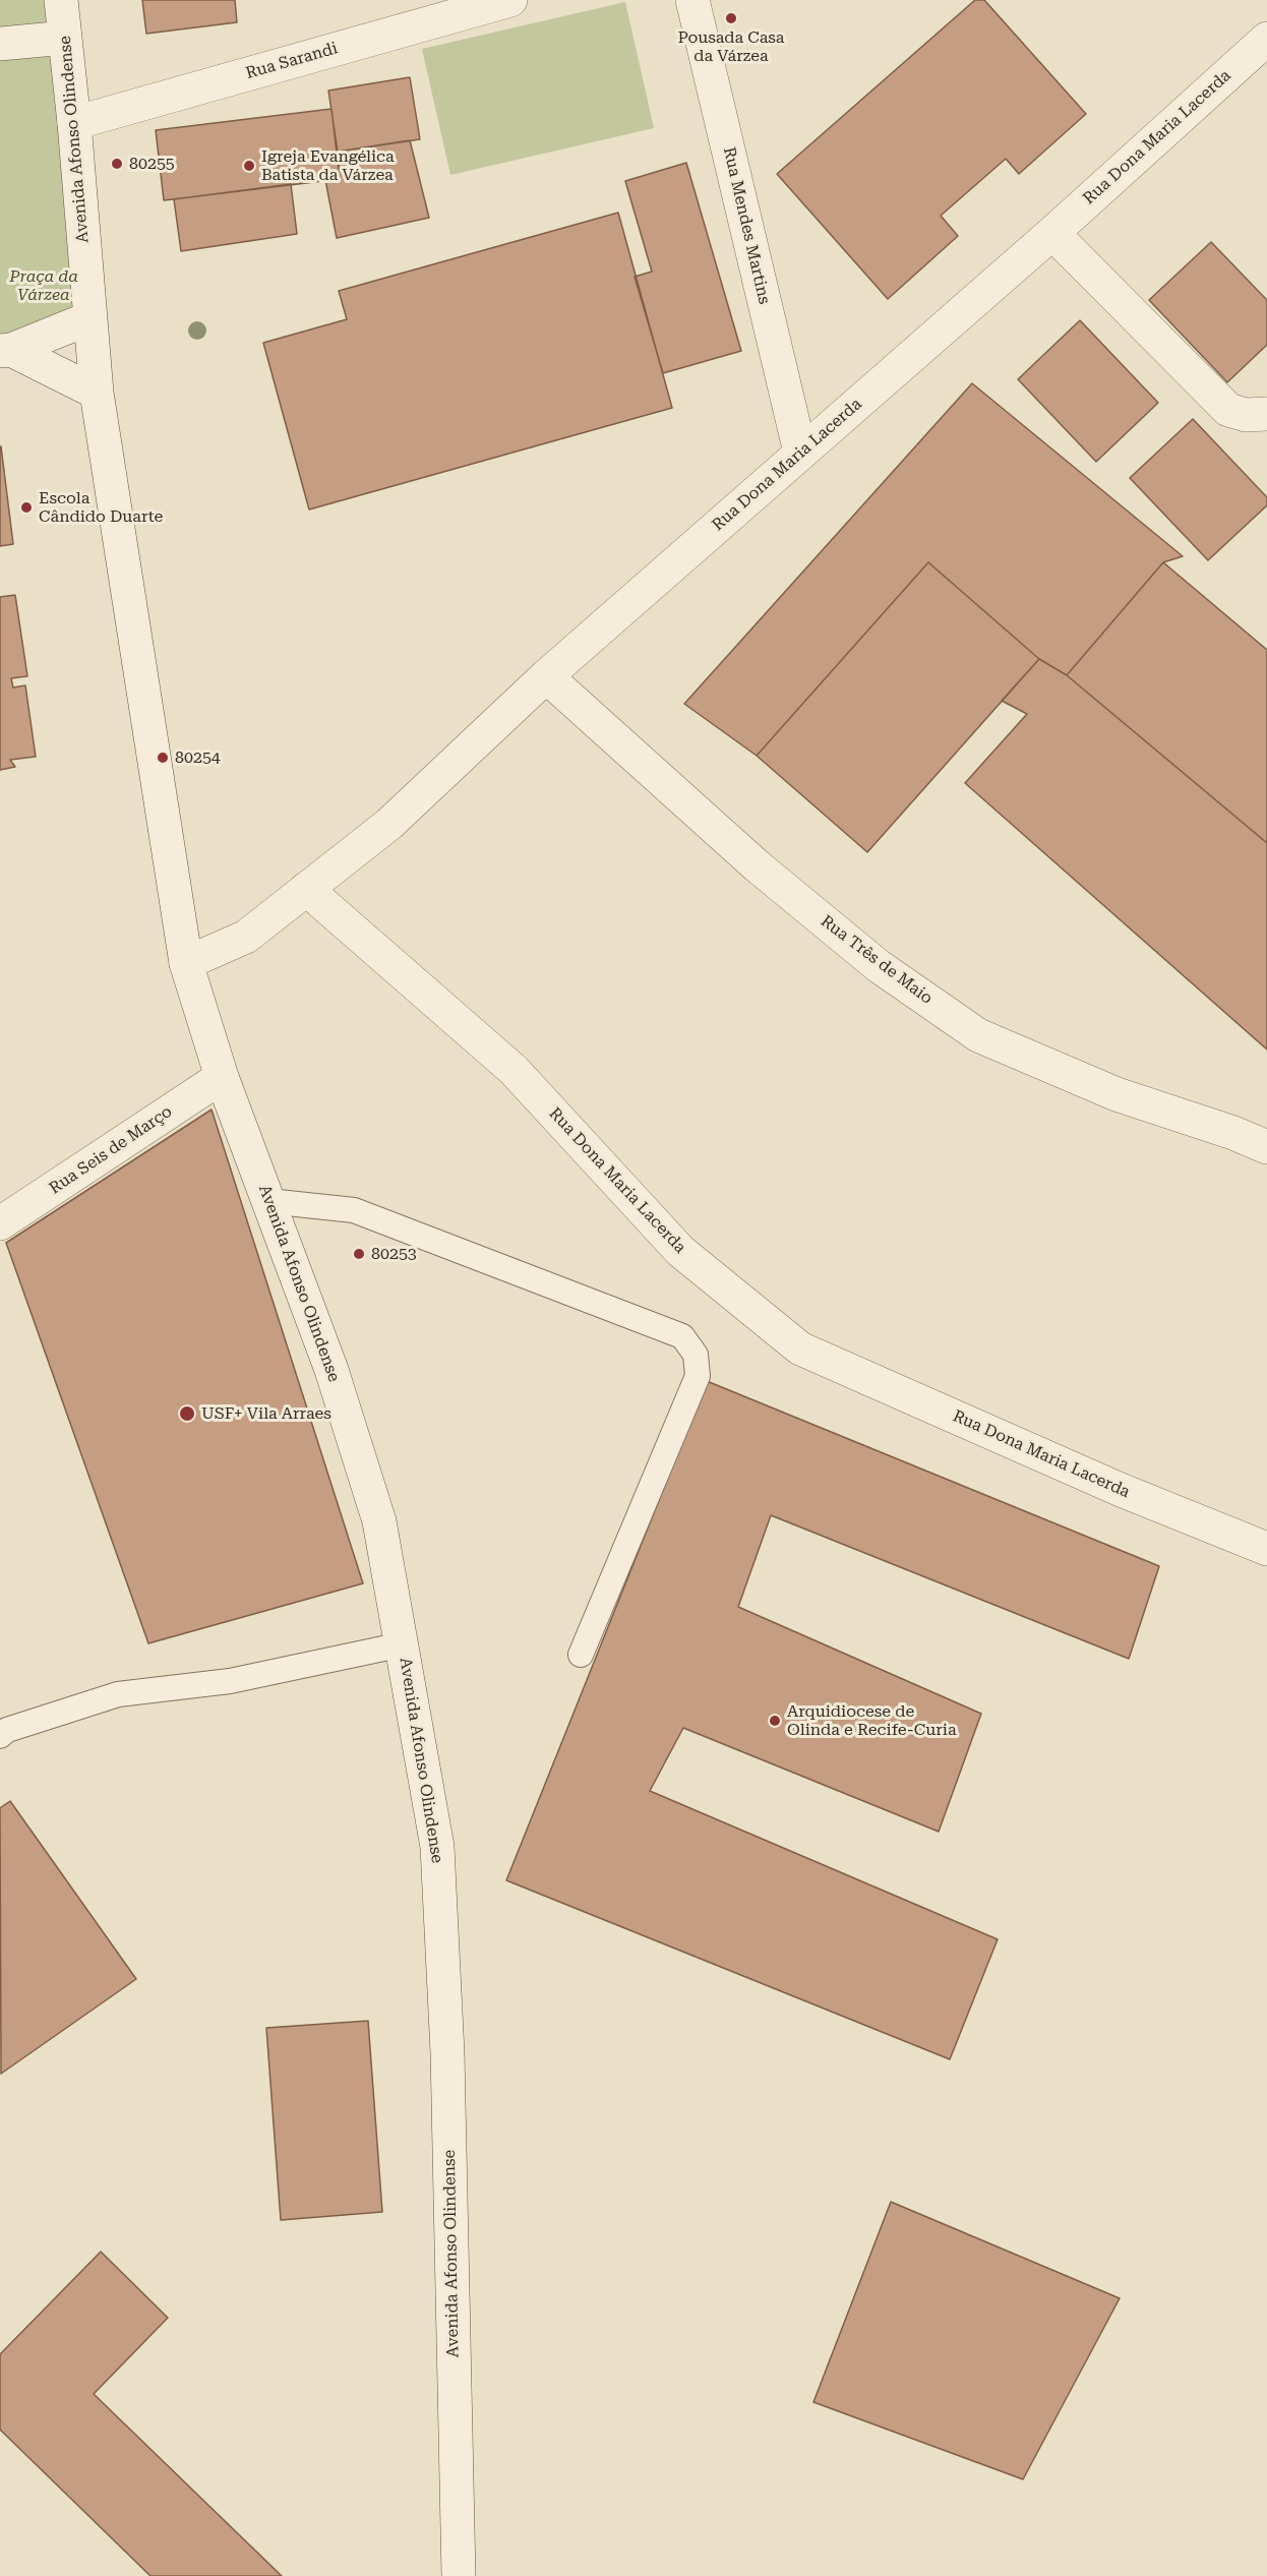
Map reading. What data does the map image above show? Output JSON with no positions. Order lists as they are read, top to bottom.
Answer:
{
  "streets": {
    "street": [
      "Rua Sarandi",
      "Rua Dona Maria Lacerda",
      "Avenida Afonso Olindense",
      "Rua Mendes Martins",
      "Rua Três de Maio",
      "Rua Seis de Março"
    ]
  },
  "crossings": [
    ["Rua Sarandi", "Avenida Afonso Olindense"],
    ["Rua Dona Maria Lacerda", "Avenida Afonso Olindense"],
    ["Rua Dona Maria Lacerda", "Rua Mendes Martins"],
    ["Rua Dona Maria Lacerda", "Rua Três de Maio"],
    ["Avenida Afonso Olindense", "Rua Seis de Março"]
  ],
  "parks": ["Praça da Várzea"],
  "places": [
    "Pousada Casa da Várzea",
    "80255",
    "Igreja Evangélica Batista da Várzea",
    "Escola Cândido Duarte",
    "80254",
    "80253",
    "USF+ Vila Arraes",
    "Arquidiocese de Olinda e Recife-Curia"
  ]
}
